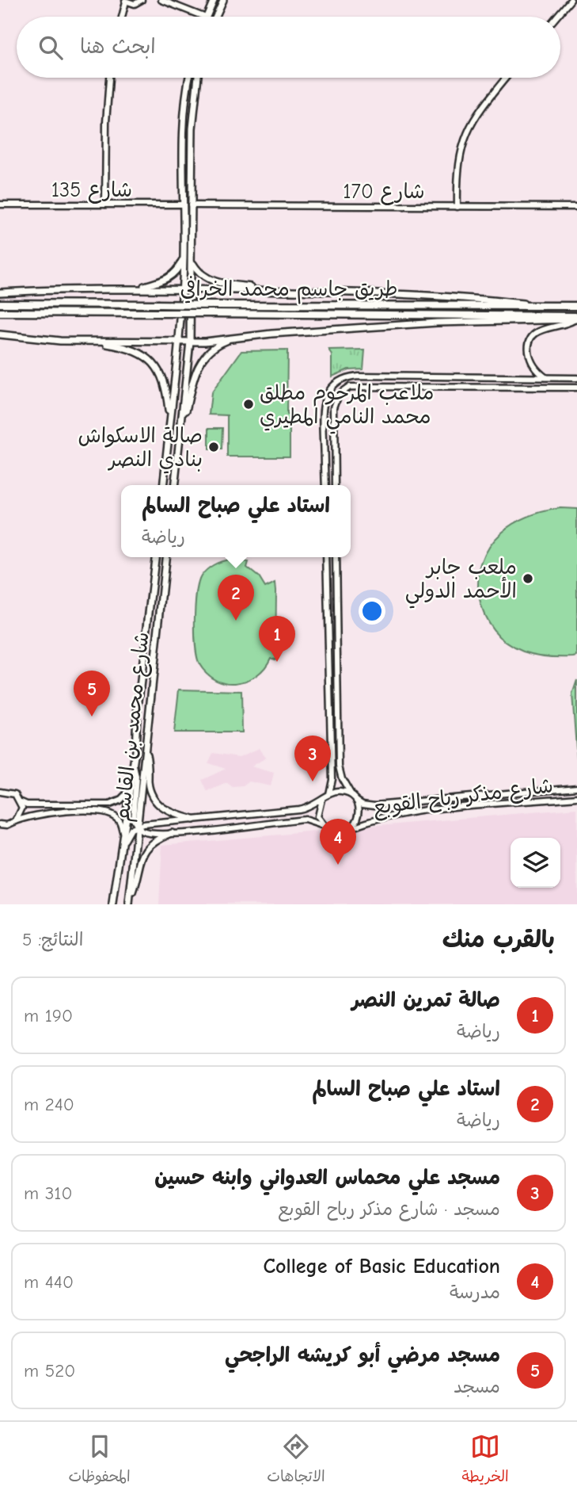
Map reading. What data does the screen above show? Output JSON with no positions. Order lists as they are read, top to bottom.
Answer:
{
  "streets": {
    "highway": ["طريق جاسم محمد الخرافي"],
    "main road": ["شارع محمد بن القاسم"],
    "street": ["شارع 135", "شارع 170", "شارع مذكر رباح القوبع"]
  },
  "crossings": [
    ["شارع 135", "شارع 170"]
  ],
  "places": ["ملاعب المرحوم مطلق محمد النامي المطيري", "صالة الاسكواش بنادي النصر", "ملعب جابر الأحمد الدولي"],
  "page": {
    "search": "ابحث هنا",
    "popup": ["استاد علي صباح السالم", "رياضة"],
    "pins": [
      "2",
      "1",
      "5",
      "3",
      "4"
    ],
    "heading": ["بالقرب منك", "النتائج: 5"],
    "list": [
      {
        "mark": "1",
        "name": "صالة تمرين النصر",
        "note": "رياضة",
        "value": "190 m"
      },
      {
        "mark": "2",
        "name": "استاد علي صباح السالم",
        "note": "رياضة",
        "value": "240 m"
      },
      {
        "mark": "3",
        "name": "مسجد علي محماس العدواني وابنه حسين",
        "note": "مسجد · شارع مذكر رباح القوبع",
        "value": "310 m"
      },
      {
        "mark": "4",
        "name": "College of Basic Education",
        "note": "مدرسة",
        "value": "440 m"
      },
      {
        "mark": "5",
        "name": "مسجد مرضي أبو كريشه الراجحي",
        "note": "مسجد",
        "value": "520 m"
      }
    ],
    "nav": ["الخريطة", "الاتجاهات", "المحفوظات"]
  }
}
